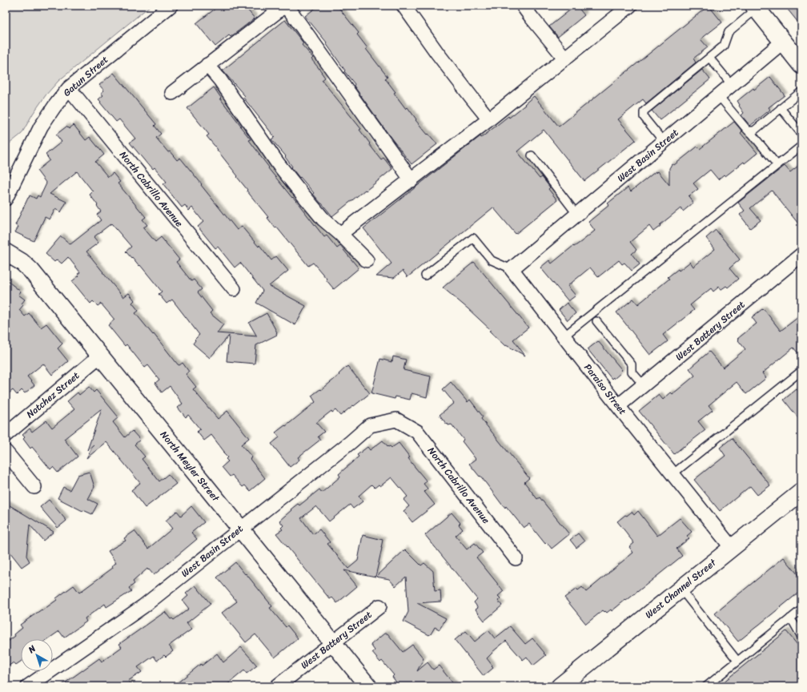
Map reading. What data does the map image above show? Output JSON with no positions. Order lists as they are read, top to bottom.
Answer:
{
  "streets": {
    "street": [
      "Gatun Street",
      "West Basin Street",
      "North Cabrillo Avenue",
      "West Battery Street",
      "Paraiso Street",
      "Natchez Street",
      "North Meyler Street",
      "West Channel Street"
    ]
  },
  "crossings": [
    ["Gatun Street", "North Cabrillo Avenue"],
    ["West Basin Street", "North Cabrillo Avenue"],
    ["West Basin Street", "Paraiso Street"],
    ["West Basin Street", "North Meyler Street"],
    ["West Battery Street", "Paraiso Street"],
    ["West Battery Street", "North Meyler Street"],
    ["Paraiso Street", "West Channel Street"],
    ["Natchez Street", "North Meyler Street"]
  ],
  "north": "top left"
}
